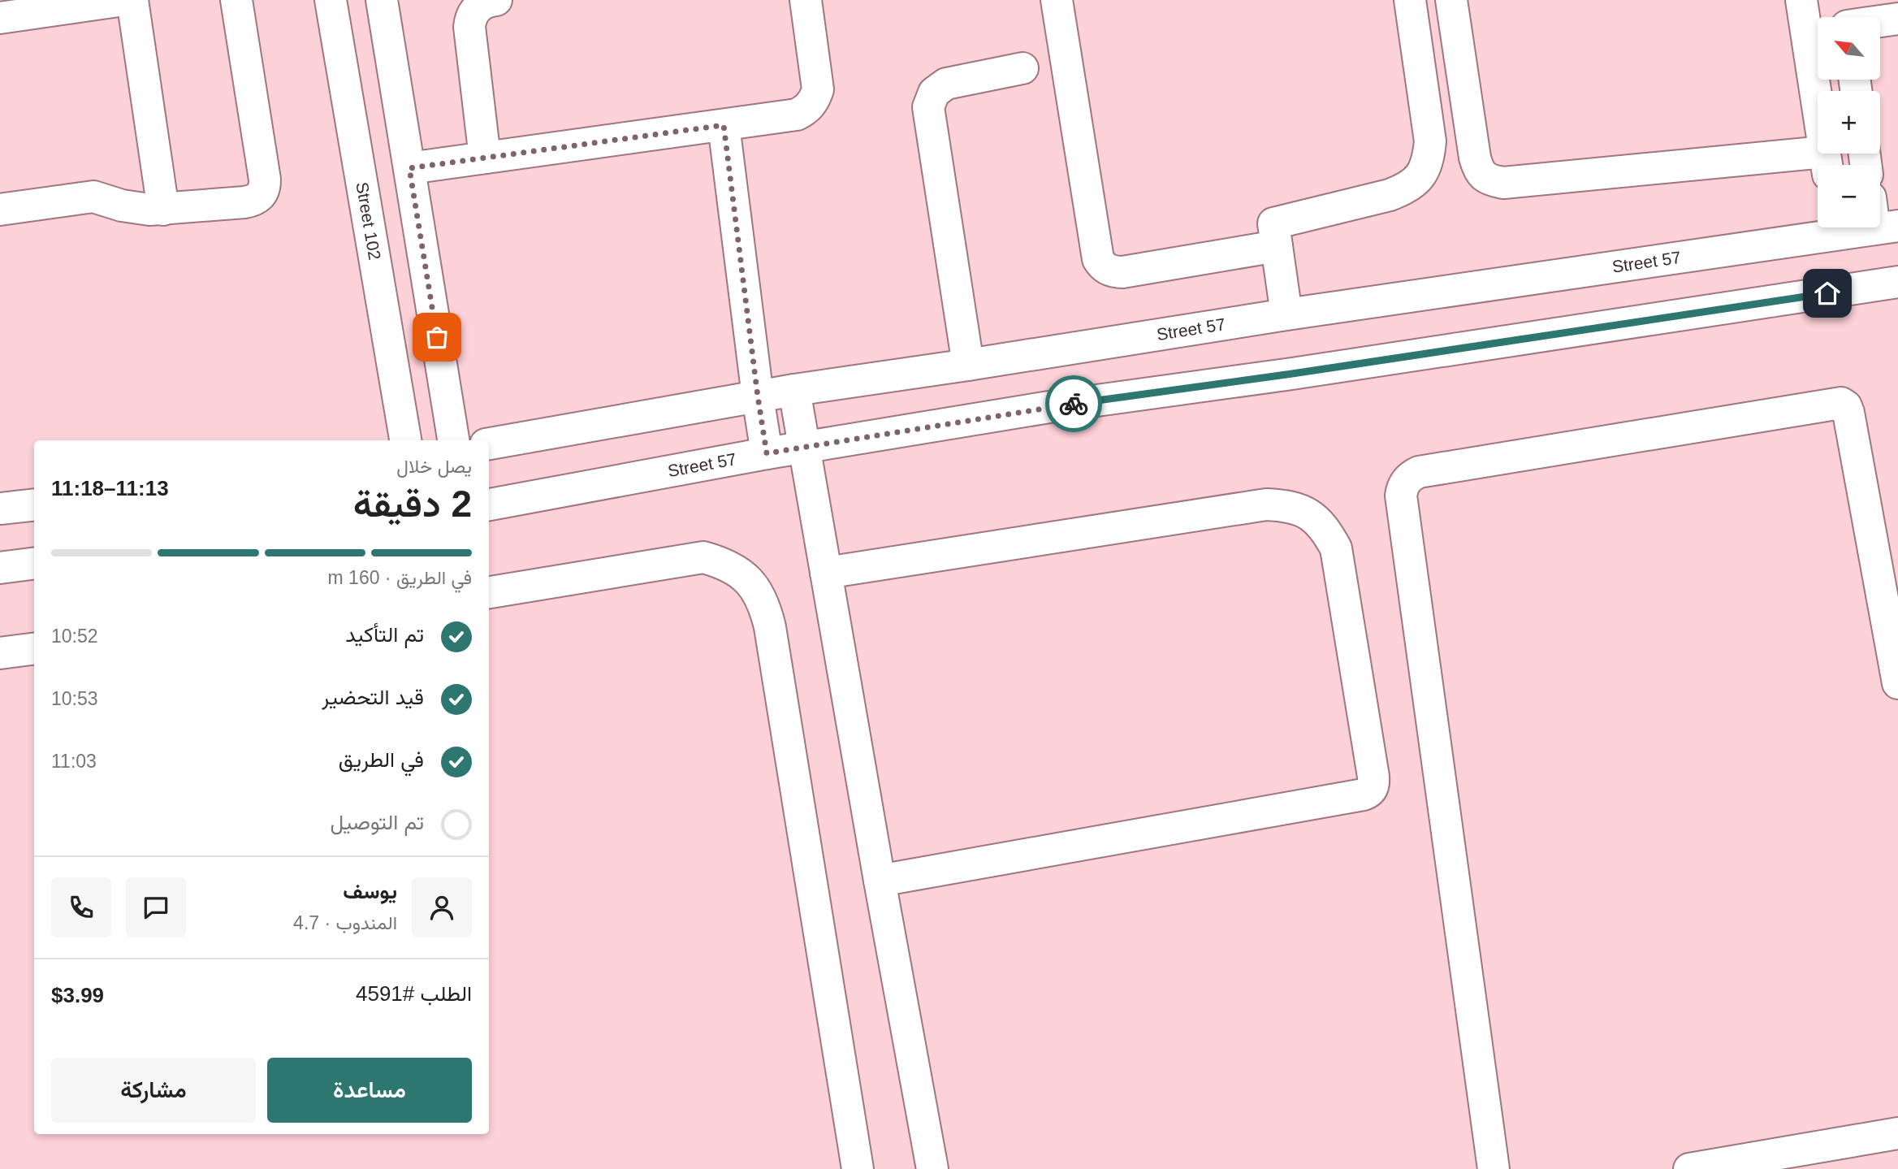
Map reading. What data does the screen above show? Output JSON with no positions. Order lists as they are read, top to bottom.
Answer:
{
  "streets": {
    "lane": ["Street 102", "Street 57"]
  },
  "north": "top left",
  "page": {
    "map_buttons": ["+", "−"],
    "heading": ["2 دقيقة", "يصل خلال", "11:13–11:18"],
    "panel": [
      "يوسف",
      "المندوب · 4.7",
      "الطلب #4591",
      "$3.99"
    ],
    "bar": "في الطريق · 160 m",
    "list": [
      ["تم التأكيد", "10:52"],
      ["قيد التحضير", "10:53"],
      ["في الطريق", "11:03"],
      "تم التوصيل"
    ],
    "buttons": ["مساعدة", "مشاركة"]
  }
}
